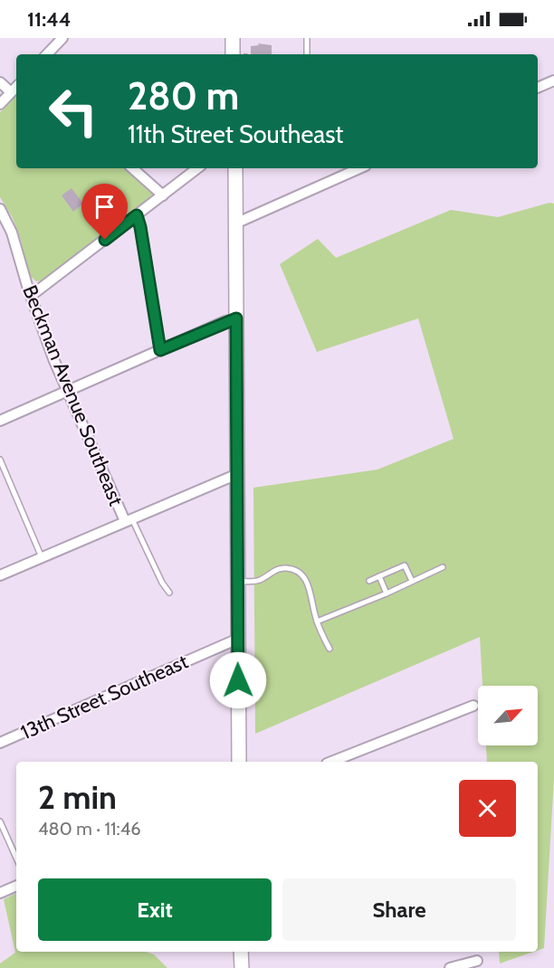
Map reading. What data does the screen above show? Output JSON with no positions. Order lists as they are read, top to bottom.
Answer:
{
  "streets": {
    "street": ["Beckman Avenue Southeast", "13th Street Southeast"]
  },
  "north": "top right",
  "page": {
    "status": "11:44",
    "turn": ["280 m", "11th Street Southeast"],
    "heading": ["2 min", "480 m · 11:46"],
    "buttons": ["Exit", "Share"]
  }
}
